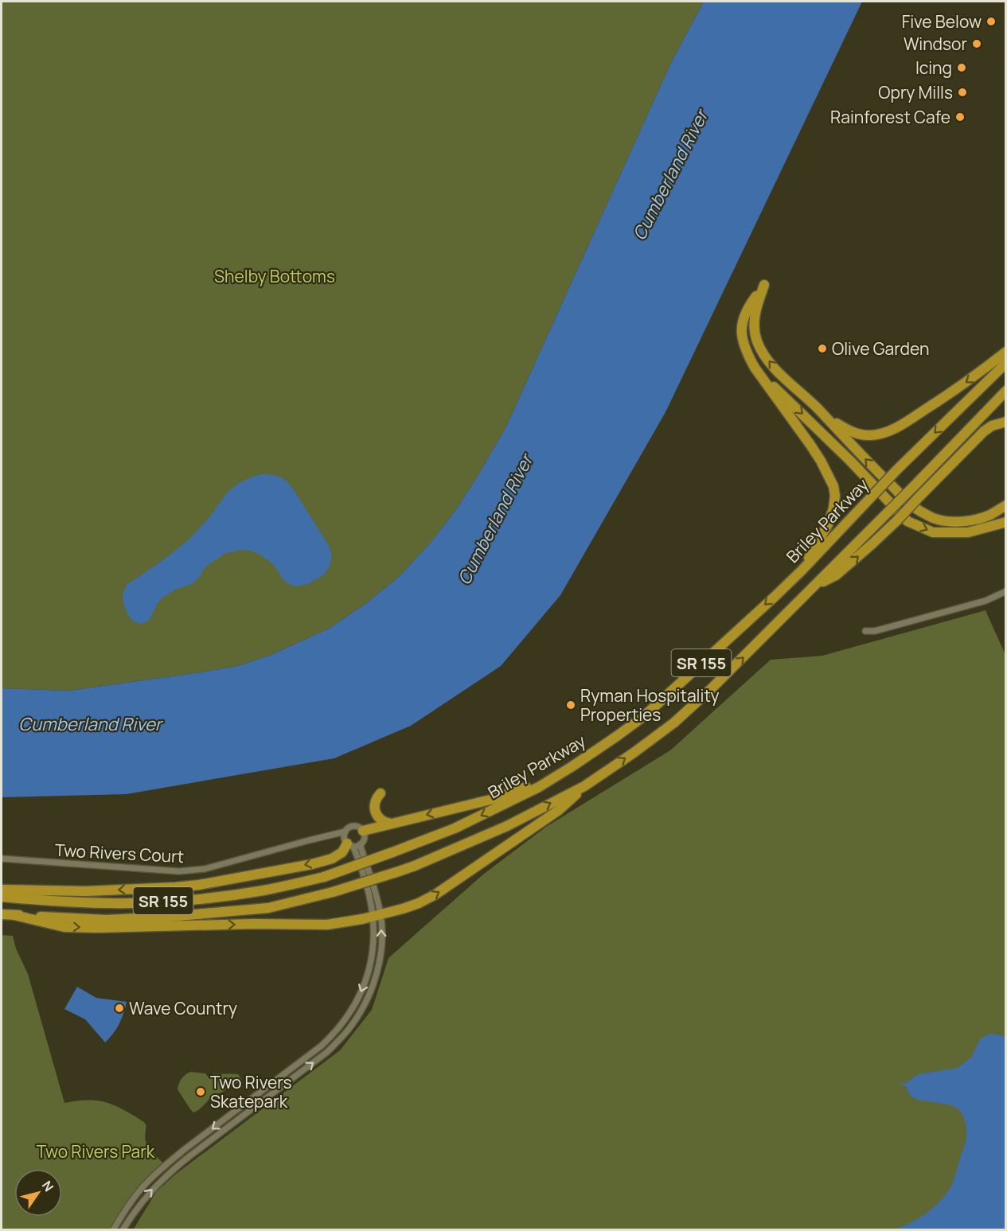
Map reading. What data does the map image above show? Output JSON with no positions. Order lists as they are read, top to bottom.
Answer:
{
  "streets": {
    "highway": ["Briley Parkway", "SR 155"],
    "street": ["Two Rivers Court"]
  },
  "water": ["Cumberland River"],
  "parks": ["Shelby Bottoms", "Two Rivers Park"],
  "places": [
    "Five Below",
    "Windsor",
    "Icing",
    "Opry Mills",
    "Rainforest Cafe",
    "Olive Garden",
    "Ryman Hospitality Properties",
    "Wave Country",
    "Two Rivers Skatepark"
  ],
  "north": "top right"
}
